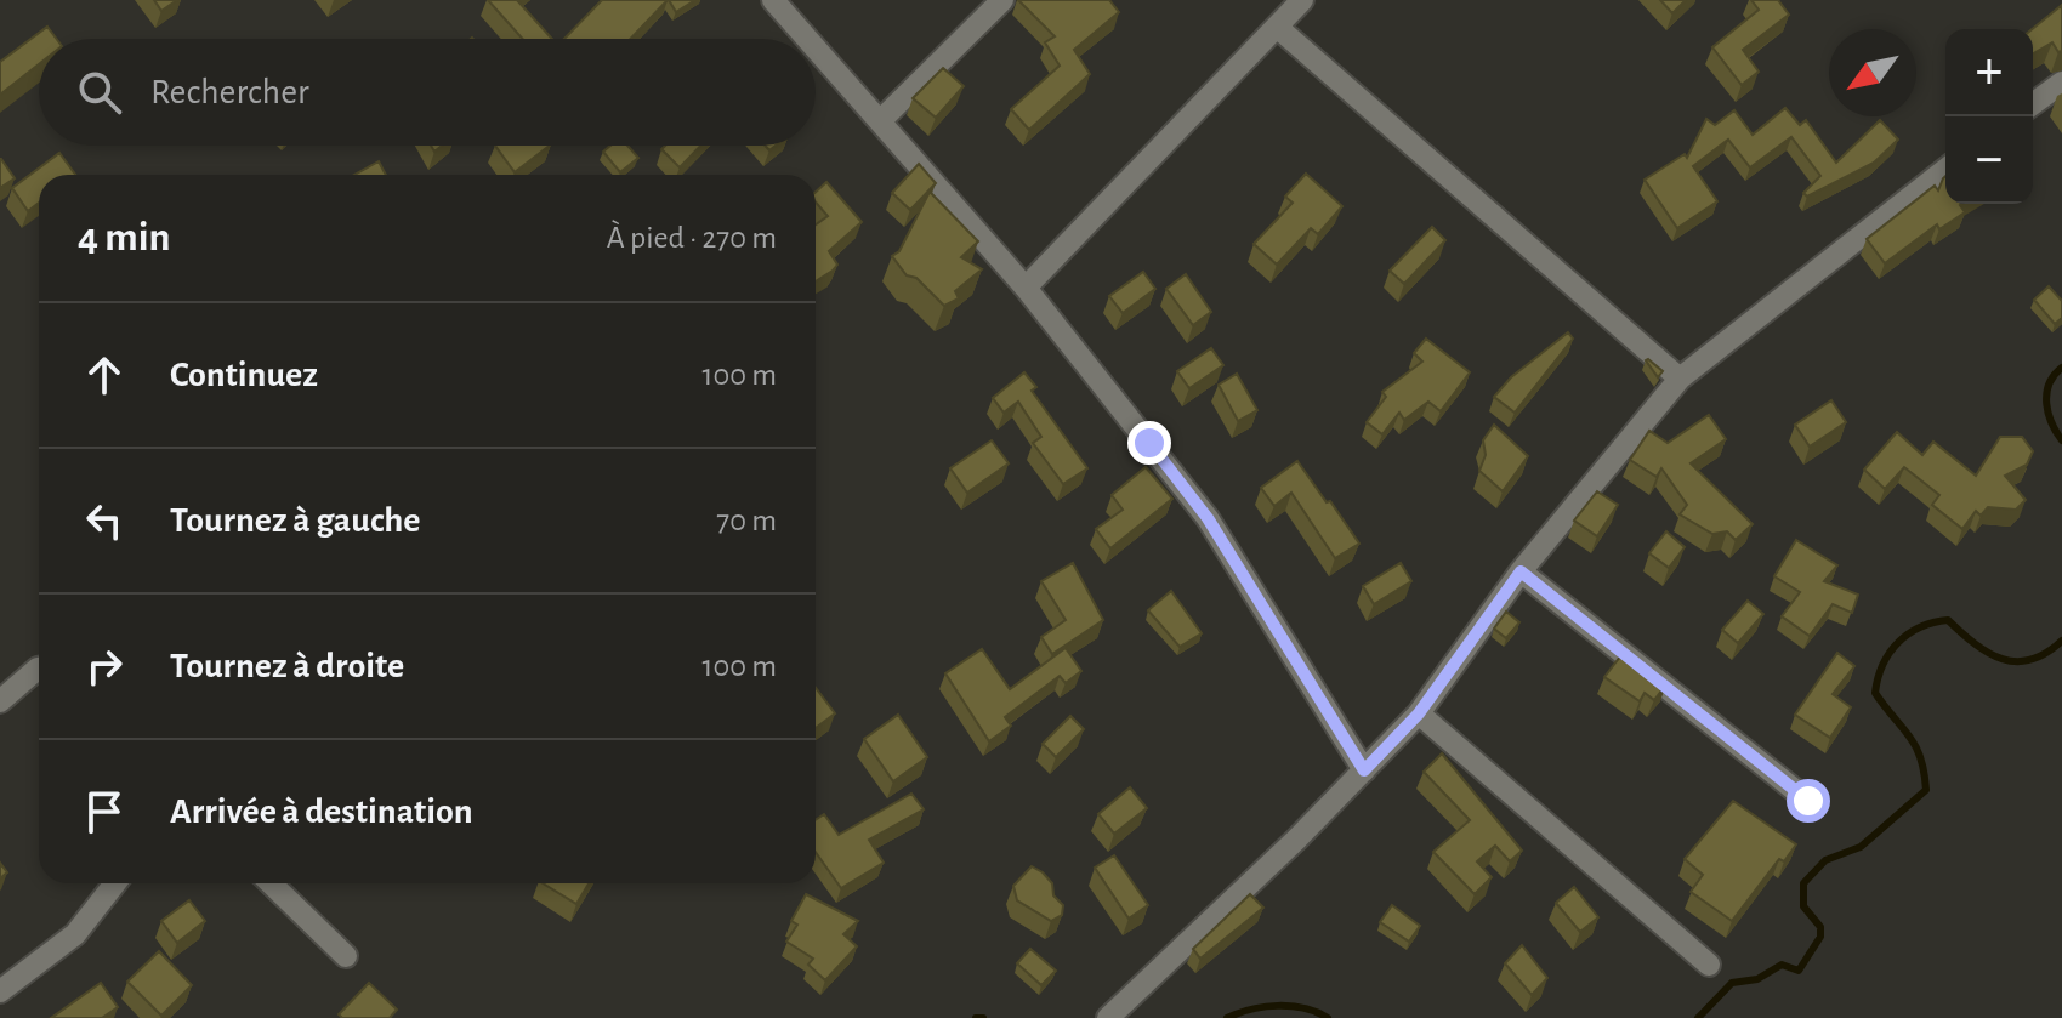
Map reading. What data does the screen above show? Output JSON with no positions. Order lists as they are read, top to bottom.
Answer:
{
  "north": "bottom left",
  "page": {
    "map_buttons": ["+", "−"],
    "search": "Rechercher",
    "heading": ["4 min", "À pied · 270 m"],
    "list": [
      ["Continuez", "100 m"],
      ["Tournez à gauche", "70 m"],
      ["Tournez à droite", "100 m"],
      "Arrivée à destination"
    ]
  }
}
